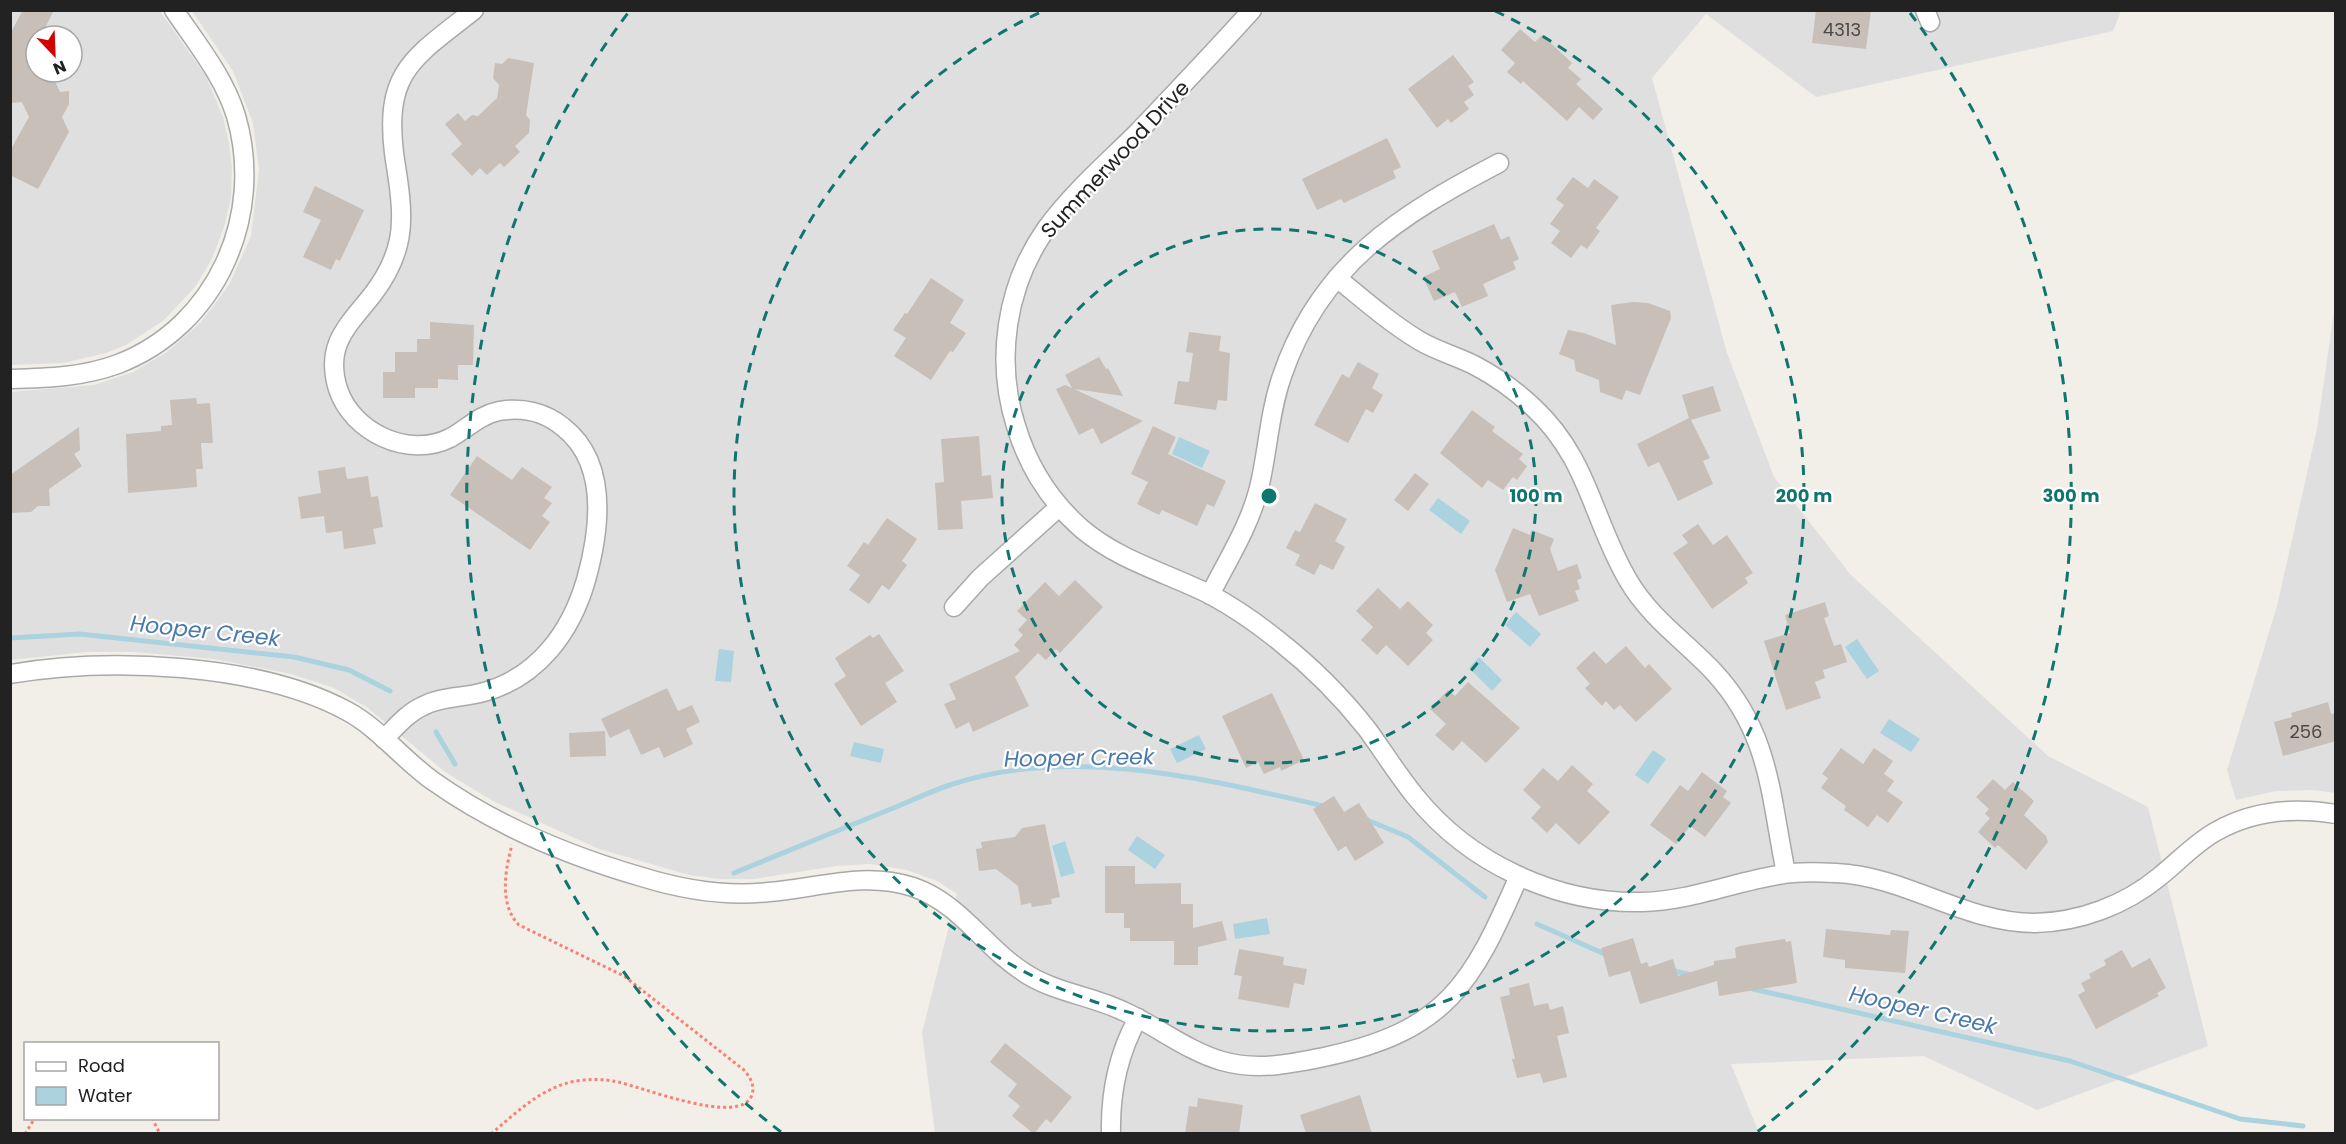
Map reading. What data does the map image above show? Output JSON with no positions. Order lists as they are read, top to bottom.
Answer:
{
  "streets": {
    "street": ["Summerwood Drive"]
  },
  "water": ["Hooper Creek"],
  "house_numbers": ["4313", "256"],
  "legend": ["Road", "Water"],
  "north": "bottom right",
  "rings": ["100 m", "200 m", "300 m"]
}
